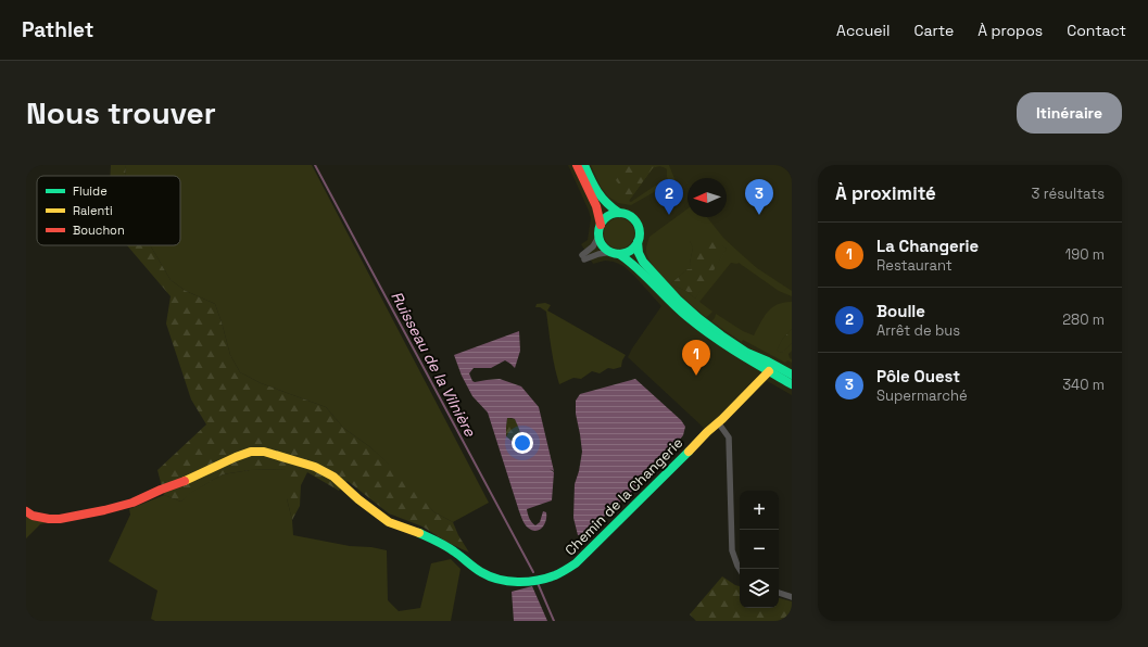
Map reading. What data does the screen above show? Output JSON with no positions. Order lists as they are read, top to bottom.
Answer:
{
  "streets": {
    "street": ["Chemin de la Changerie"]
  },
  "water": ["Ruisseau de la Vilnière"],
  "legend": ["Fluide", "Ralenti", "Bouchon"],
  "north": "left",
  "page": {
    "header": "Pathlet",
    "nav": [
      "Accueil",
      "Carte",
      "À propos",
      "Contact"
    ],
    "buttons": "Itinéraire",
    "title": "Nous trouver",
    "heading": ["À proximité", "3 résultats"],
    "pins": ["2", "3", "1"],
    "list": [
      {
        "mark": "1",
        "name": "La Changerie",
        "note": "Restaurant",
        "value": "190 m"
      },
      {
        "mark": "2",
        "name": "Boulle",
        "note": "Arrêt de bus",
        "value": "280 m"
      },
      {
        "mark": "3",
        "name": "Pôle Ouest",
        "note": "Supermarché",
        "value": "340 m"
      }
    ],
    "map_buttons": ["+", "−"]
  }
}
